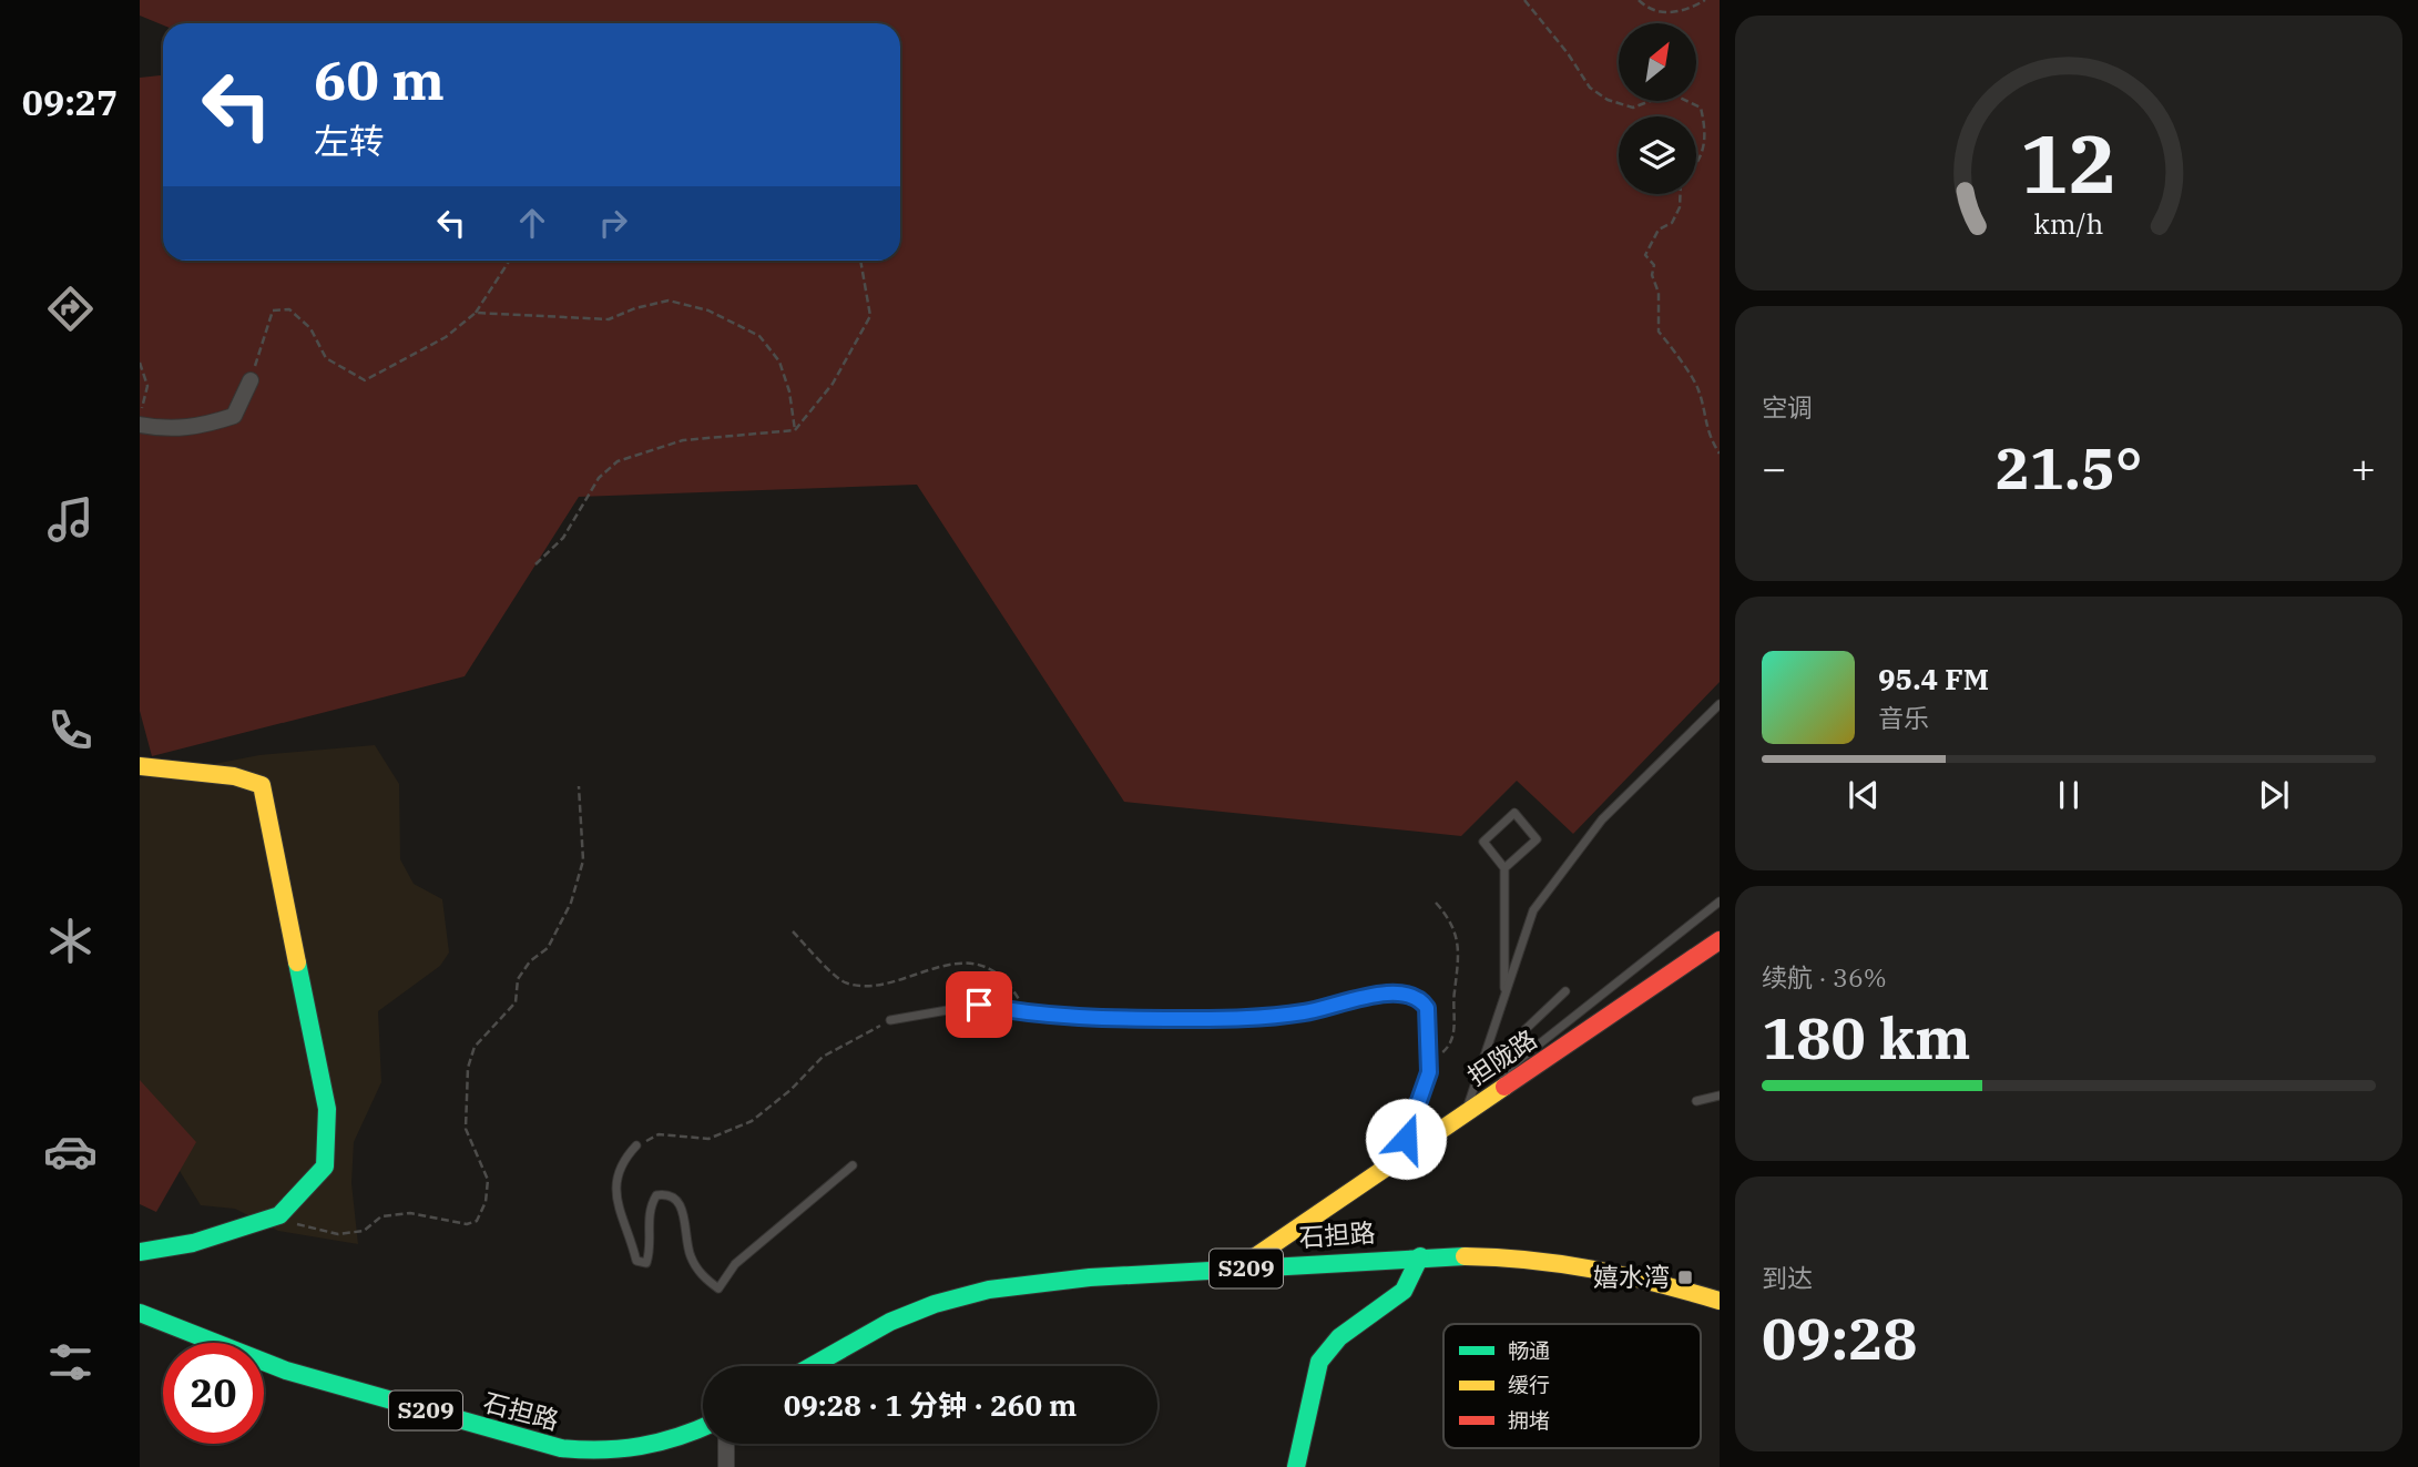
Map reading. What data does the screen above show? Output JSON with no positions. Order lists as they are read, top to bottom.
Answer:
{
  "streets": {
    "street": ["担陇路", "石担路", "S209"]
  },
  "crossings": [
    ["担陇路", "石担路"]
  ],
  "places": {
    "transit": ["嬉水湾"]
  },
  "legend": ["畅通", "缓行", "拥堵"],
  "north": "top right",
  "page": {
    "tabs": "09:27",
    "turn": ["60 m", "左转"],
    "tile": [
      "空调",
      ["续航 · 36%", "180 km"],
      ["到达", "09:28"]
    ],
    "heat": ["−", "21.5°", "+"],
    "song": ["95.4 FM", "音乐"],
    "limit": "20",
    "trip": "09:28 · 1 分钟 · 260 m",
    "gauge": ["12", "km/h"]
  }
}
